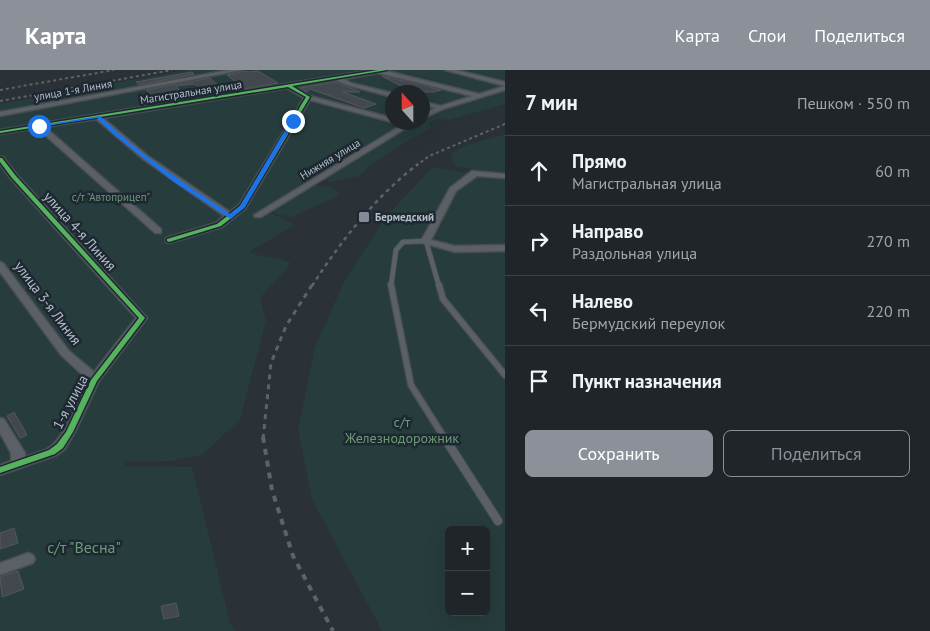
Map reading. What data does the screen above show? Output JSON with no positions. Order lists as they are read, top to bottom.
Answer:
{
  "streets": {
    "street": [
      "улица 1-я Линия",
      "Магистральная улица",
      "Нижняя улица",
      "улица 4-я Линия",
      "улица 3-я Линия",
      "1-я улица"
    ]
  },
  "crossings": [
    ["улица 4-я Линия", "1-я улица"],
    ["улица 3-я Линия", "1-я улица"]
  ],
  "parks": ["с/т \"Автоприцеп\"", "с/т Железнодорожник", "с/т \"Весна\""],
  "places": {
    "transit": ["Бермедский"]
  },
  "north": "top",
  "page": {
    "header": "Карта",
    "nav": ["Карта", "Слои", "Поделиться"],
    "heading": ["7 мин", "Пешком · 550 m"],
    "list": [
      ["Прямо", "Магистральная улица", "60 m"],
      ["Направо", "Раздольная улица", "270 m"],
      ["Налево", "Бермудский переулок", "220 m"],
      "Пункт назначения"
    ],
    "buttons": ["Сохранить", "Поделиться"],
    "map_buttons": ["+", "−"]
  }
}
